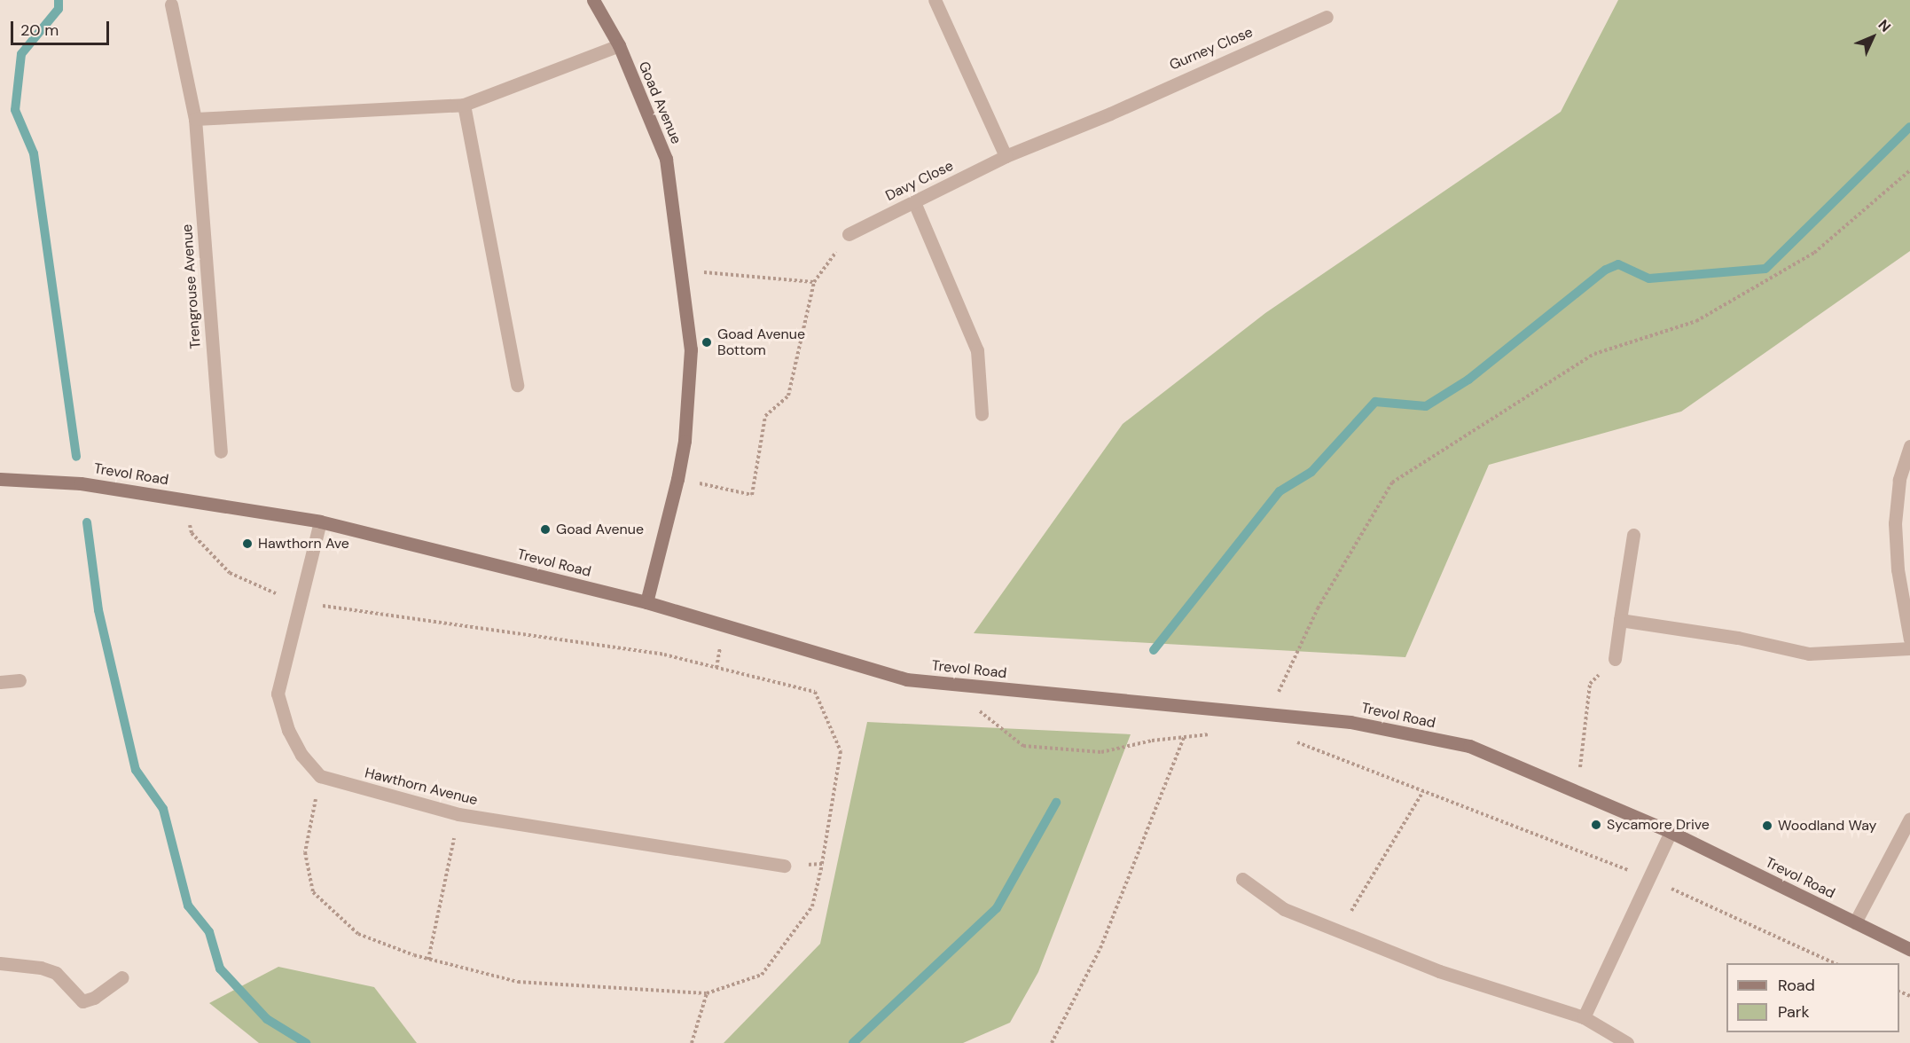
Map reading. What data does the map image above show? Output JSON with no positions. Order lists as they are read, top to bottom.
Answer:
{
  "streets": {
    "street": [
      "Gurney Close",
      "Goad Avenue",
      "Davy Close",
      "Trengrouse Avenue",
      "Trevol Road",
      "Hawthorn Avenue"
    ]
  },
  "crossings": [
    ["Gurney Close", "Davy Close"],
    ["Goad Avenue", "Trevol Road"]
  ],
  "places": [
    "Goad Avenue Bottom",
    "Goad Avenue",
    "Hawthorn Ave",
    "Sycamore Drive",
    "Woodland Way"
  ],
  "legend": ["Road", "Park"],
  "scale_bar": "20 m",
  "north": "top right"
}
